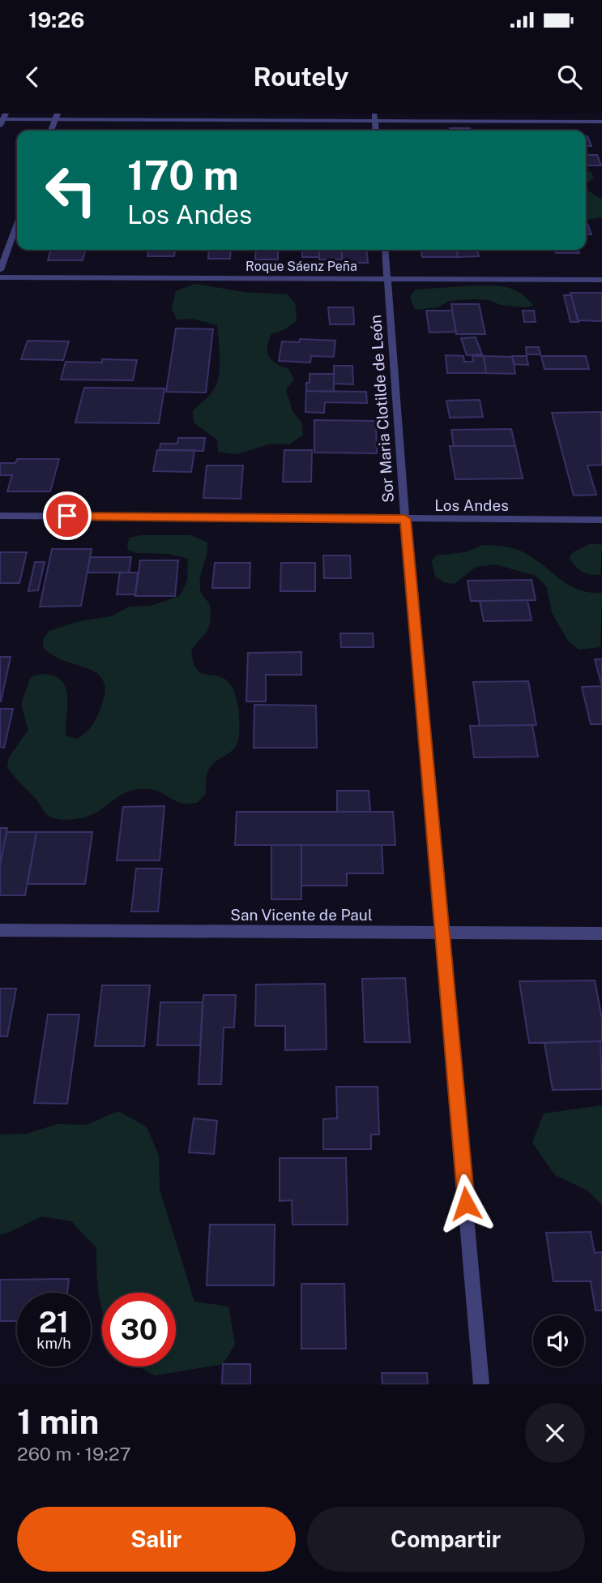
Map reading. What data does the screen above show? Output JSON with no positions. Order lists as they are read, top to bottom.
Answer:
{
  "streets": {
    "street": [
      "Roque Sáenz Peña",
      "Sor Maria Clotilde de León",
      "Los Andes",
      "San Vicente de Paul"
    ]
  },
  "crossings": [
    ["Roque Sáenz Peña", "Sor Maria Clotilde de León"],
    ["Sor Maria Clotilde de León", "Los Andes"],
    ["Sor Maria Clotilde de León", "San Vicente de Paul"]
  ],
  "page": {
    "status": "19:26",
    "header": "Routely",
    "turn": ["170 m", "Los Andes"],
    "speed": "21 km/h",
    "limit": "30",
    "heading": ["1 min", "260 m · 19:27"],
    "buttons": ["Salir", "Compartir"]
  }
}
